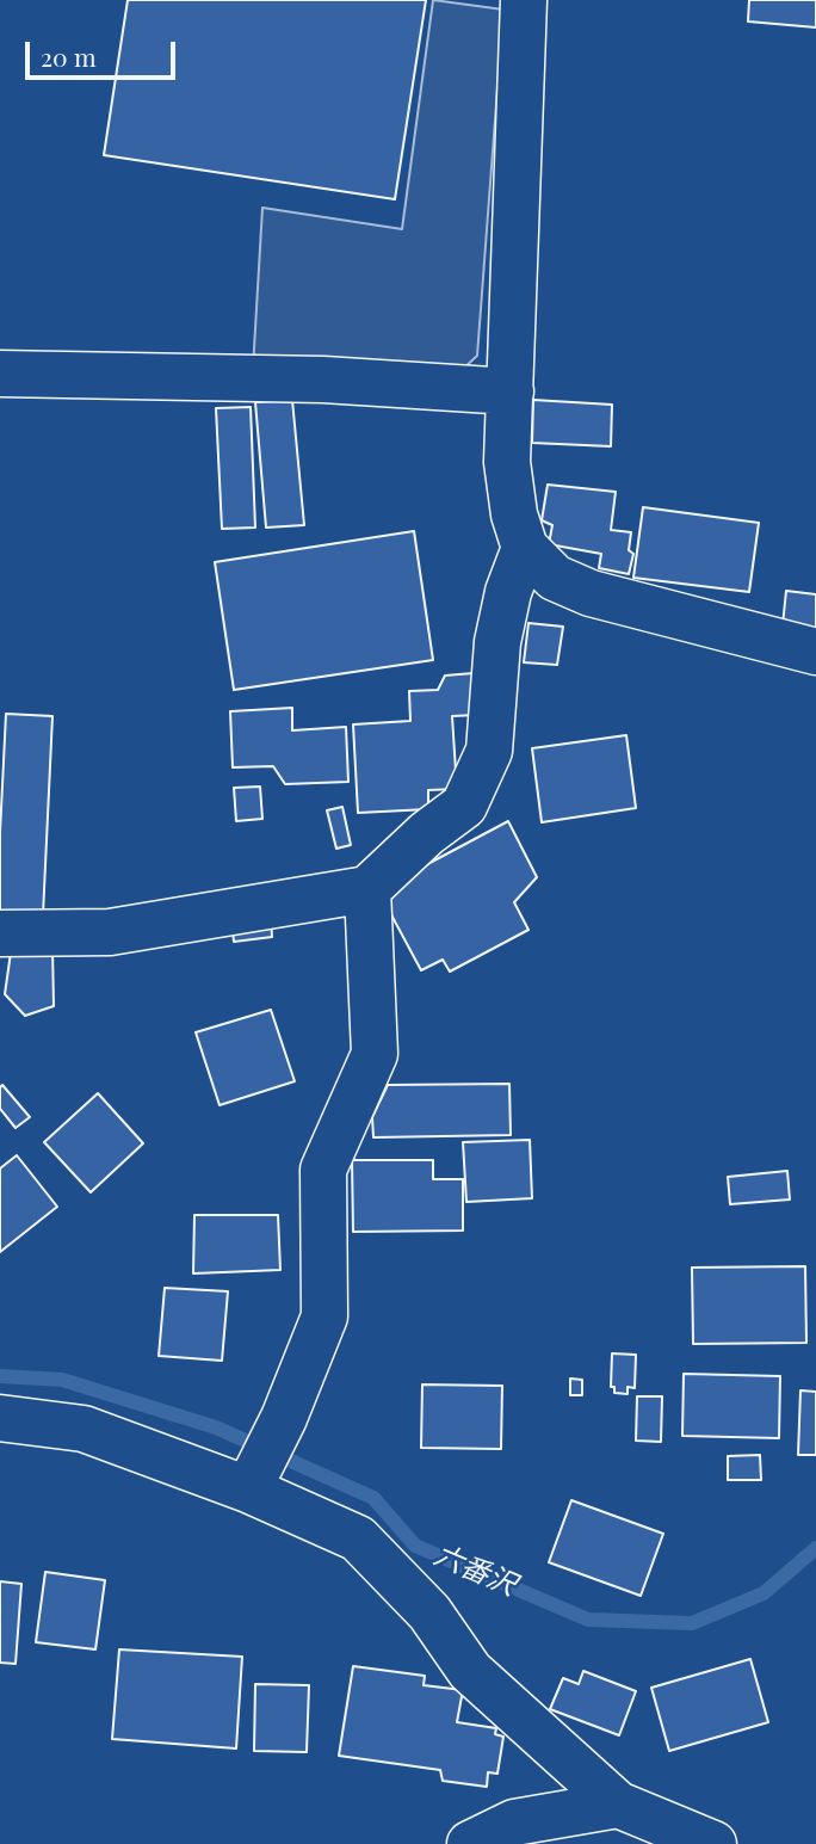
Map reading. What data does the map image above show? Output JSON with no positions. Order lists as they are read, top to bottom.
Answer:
{
  "water": ["六番沢"],
  "scale_bar": "20 m"
}
